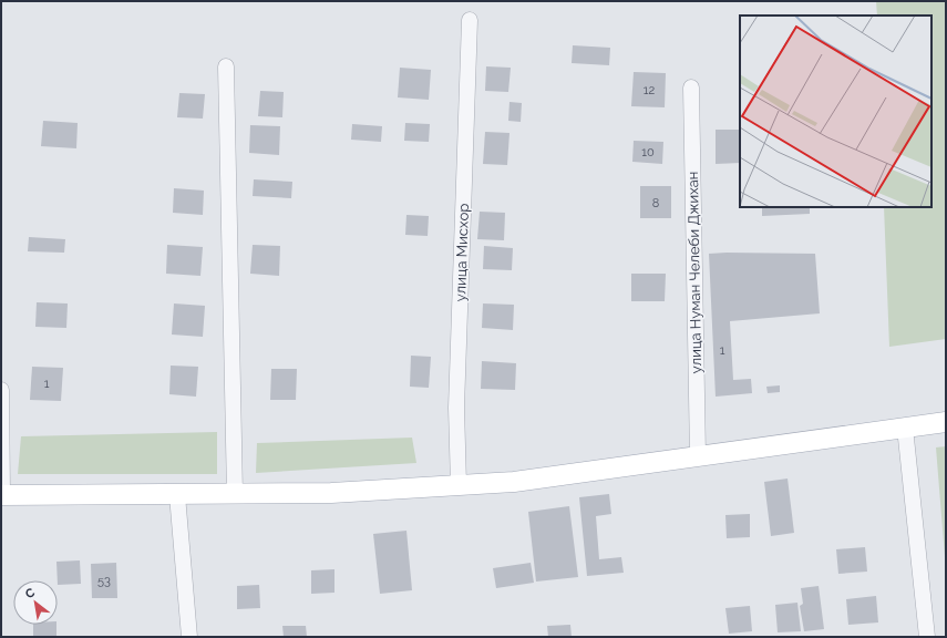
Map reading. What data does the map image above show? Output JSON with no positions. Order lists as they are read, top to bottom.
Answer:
{
  "streets": {
    "street": ["улица Мисхор", "улица Нуман Челеби Джихан"]
  },
  "house_numbers": [
    "12",
    "10",
    "8",
    "1",
    "1",
    "53"
  ],
  "north": "top left"
}
